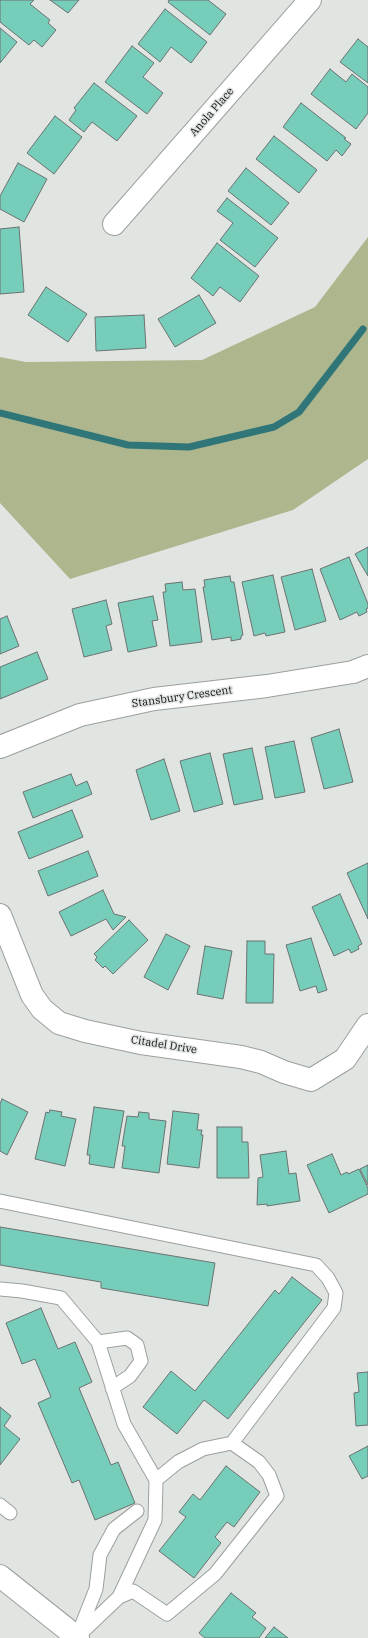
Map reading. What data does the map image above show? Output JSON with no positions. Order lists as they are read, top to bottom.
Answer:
{
  "streets": {
    "street": ["Anola Place", "Stansbury Crescent", "Citadel Drive"]
  }
}
